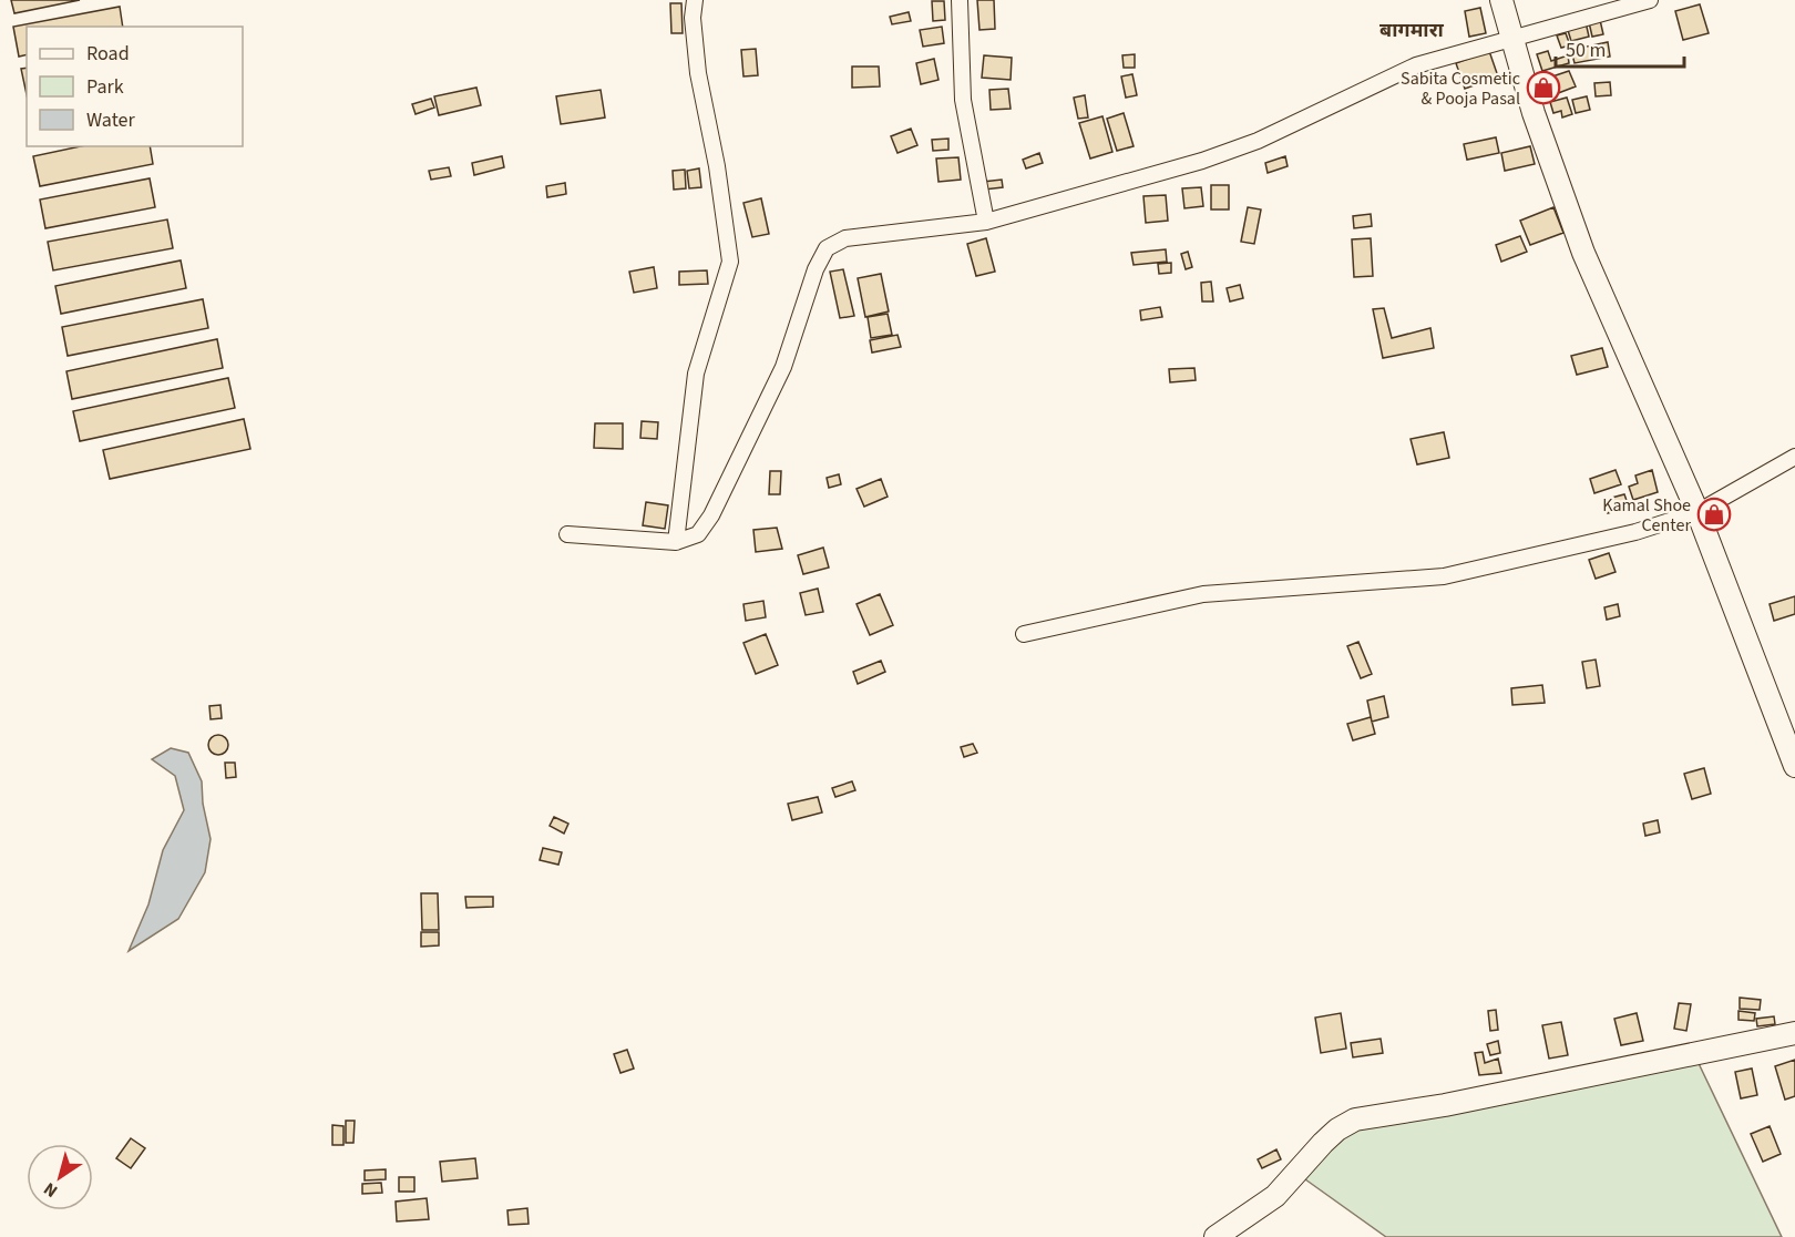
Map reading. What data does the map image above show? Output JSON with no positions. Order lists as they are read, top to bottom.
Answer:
{
  "districts": ["बागमारा"],
  "places": {
    "shop": ["Sabita Cosmetic & Pooja Pasal", "Kamal Shoe Center"]
  },
  "legend": ["Road", "Park", "Water"],
  "scale_bar": "50 m",
  "north": "bottom left"
}
